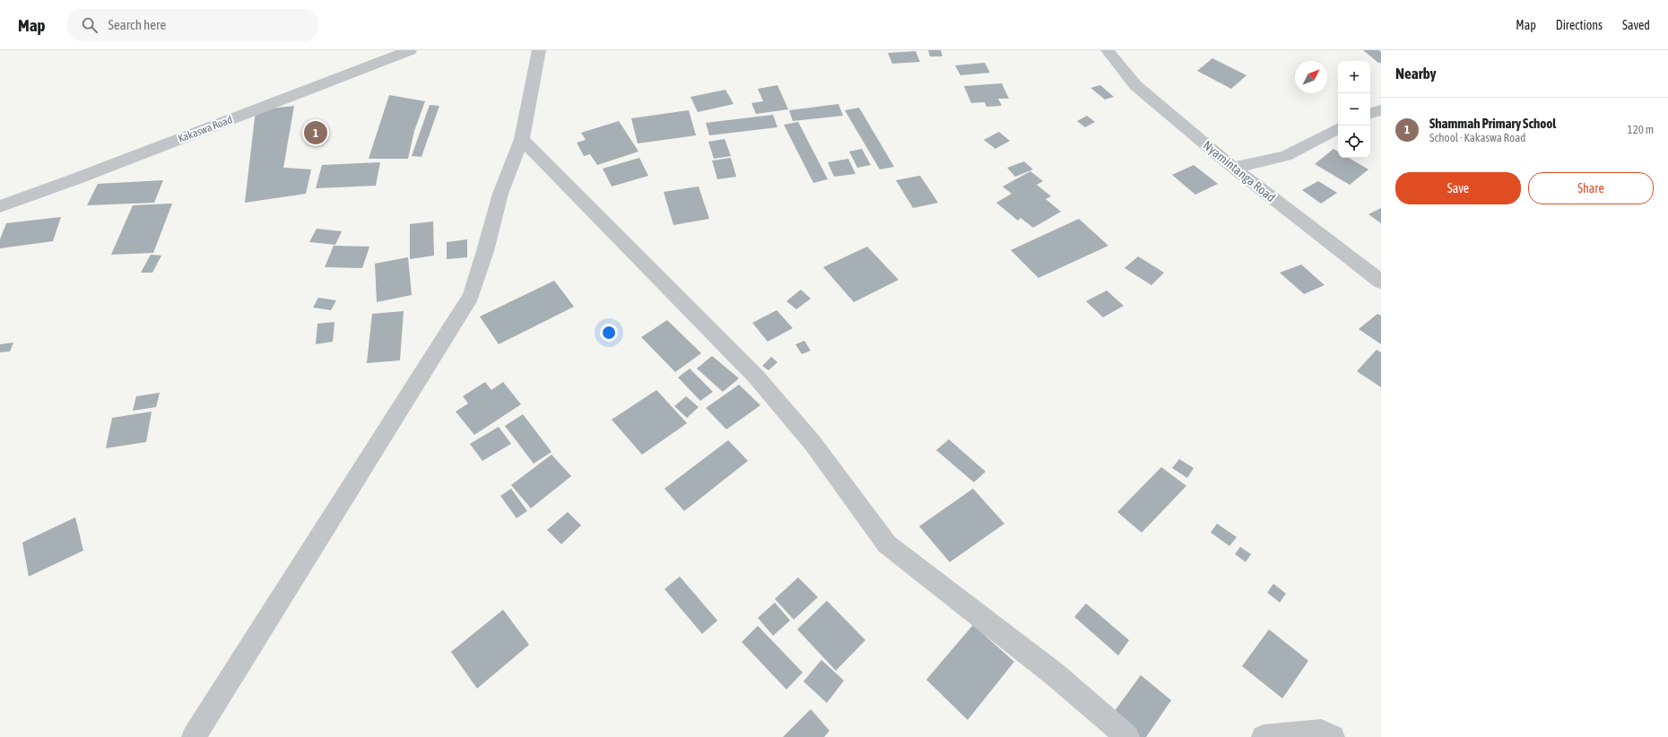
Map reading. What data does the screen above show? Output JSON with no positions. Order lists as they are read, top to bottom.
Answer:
{
  "streets": {
    "street": ["Kakaswa Road", "Nyamintanga Road"]
  },
  "north": "top right",
  "page": {
    "header": "Map",
    "search": "Search here",
    "nav": ["Map", "Directions", "Saved"],
    "heading": "Nearby",
    "map_buttons": ["+", "−"],
    "list": [
      {
        "mark": "1",
        "name": "Shammah Primary School",
        "note": "School · Kakaswa Road",
        "value": "120 m"
      }
    ],
    "pins": "1",
    "buttons": ["Save", "Share"]
  }
}
